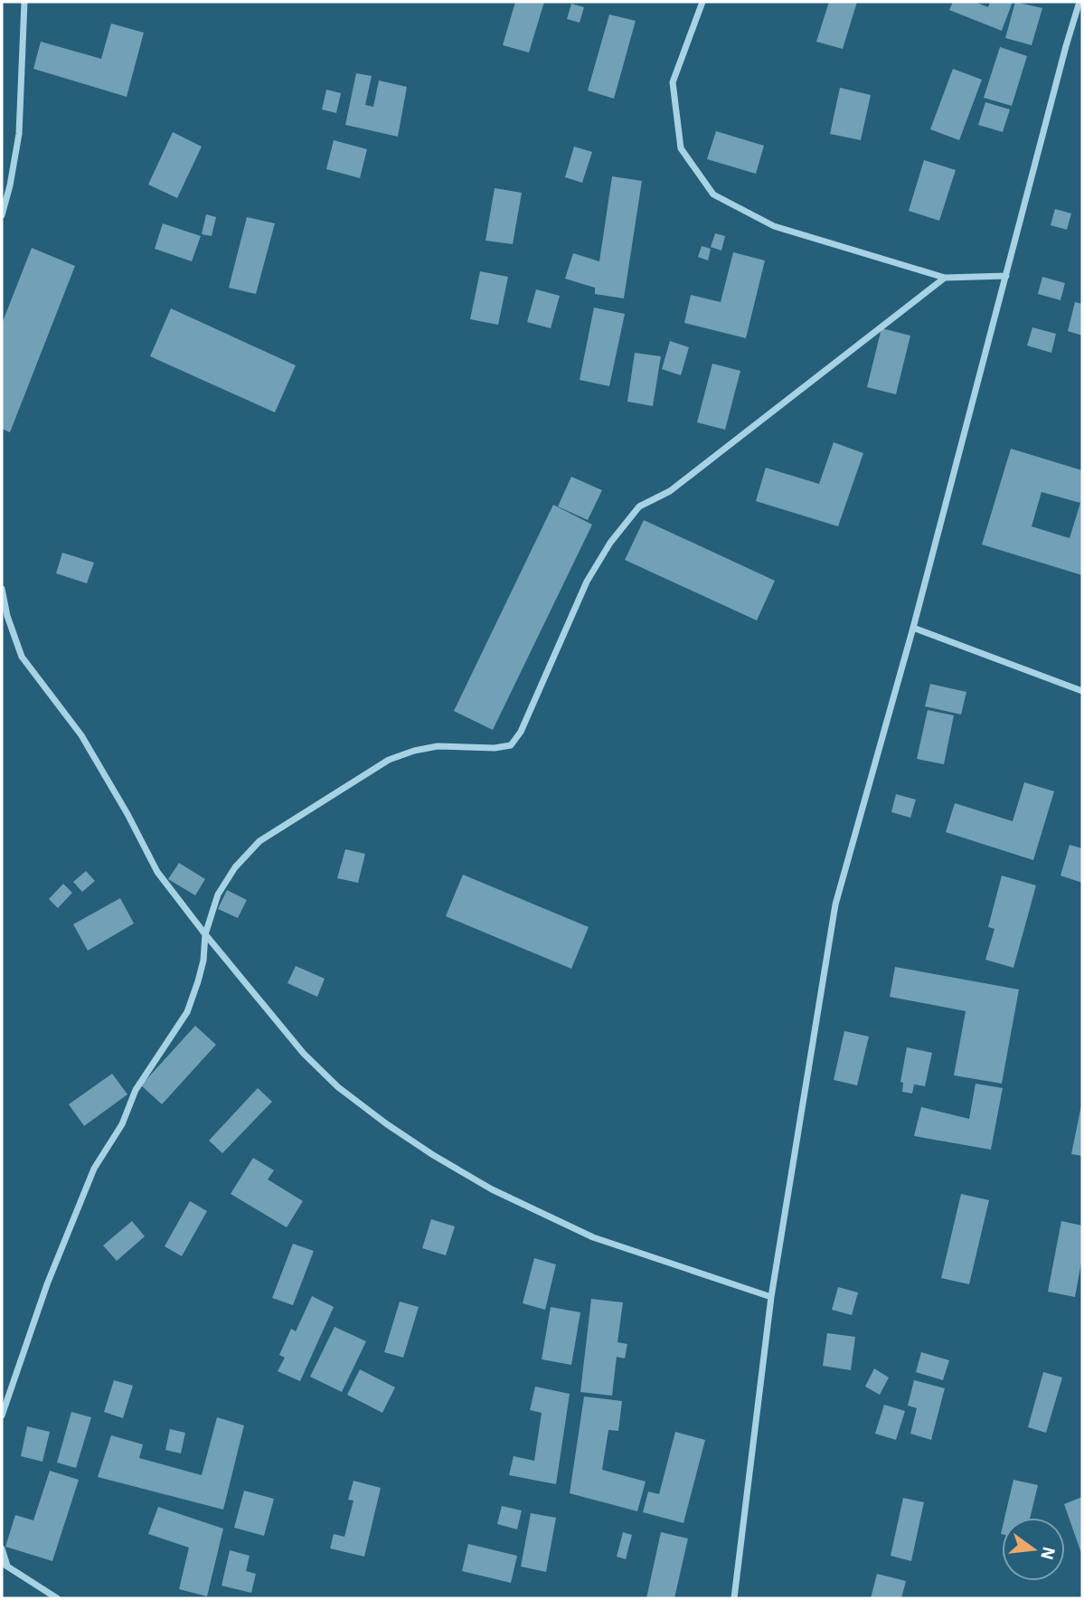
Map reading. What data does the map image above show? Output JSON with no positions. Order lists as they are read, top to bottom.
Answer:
{
  "north": "right"
}
